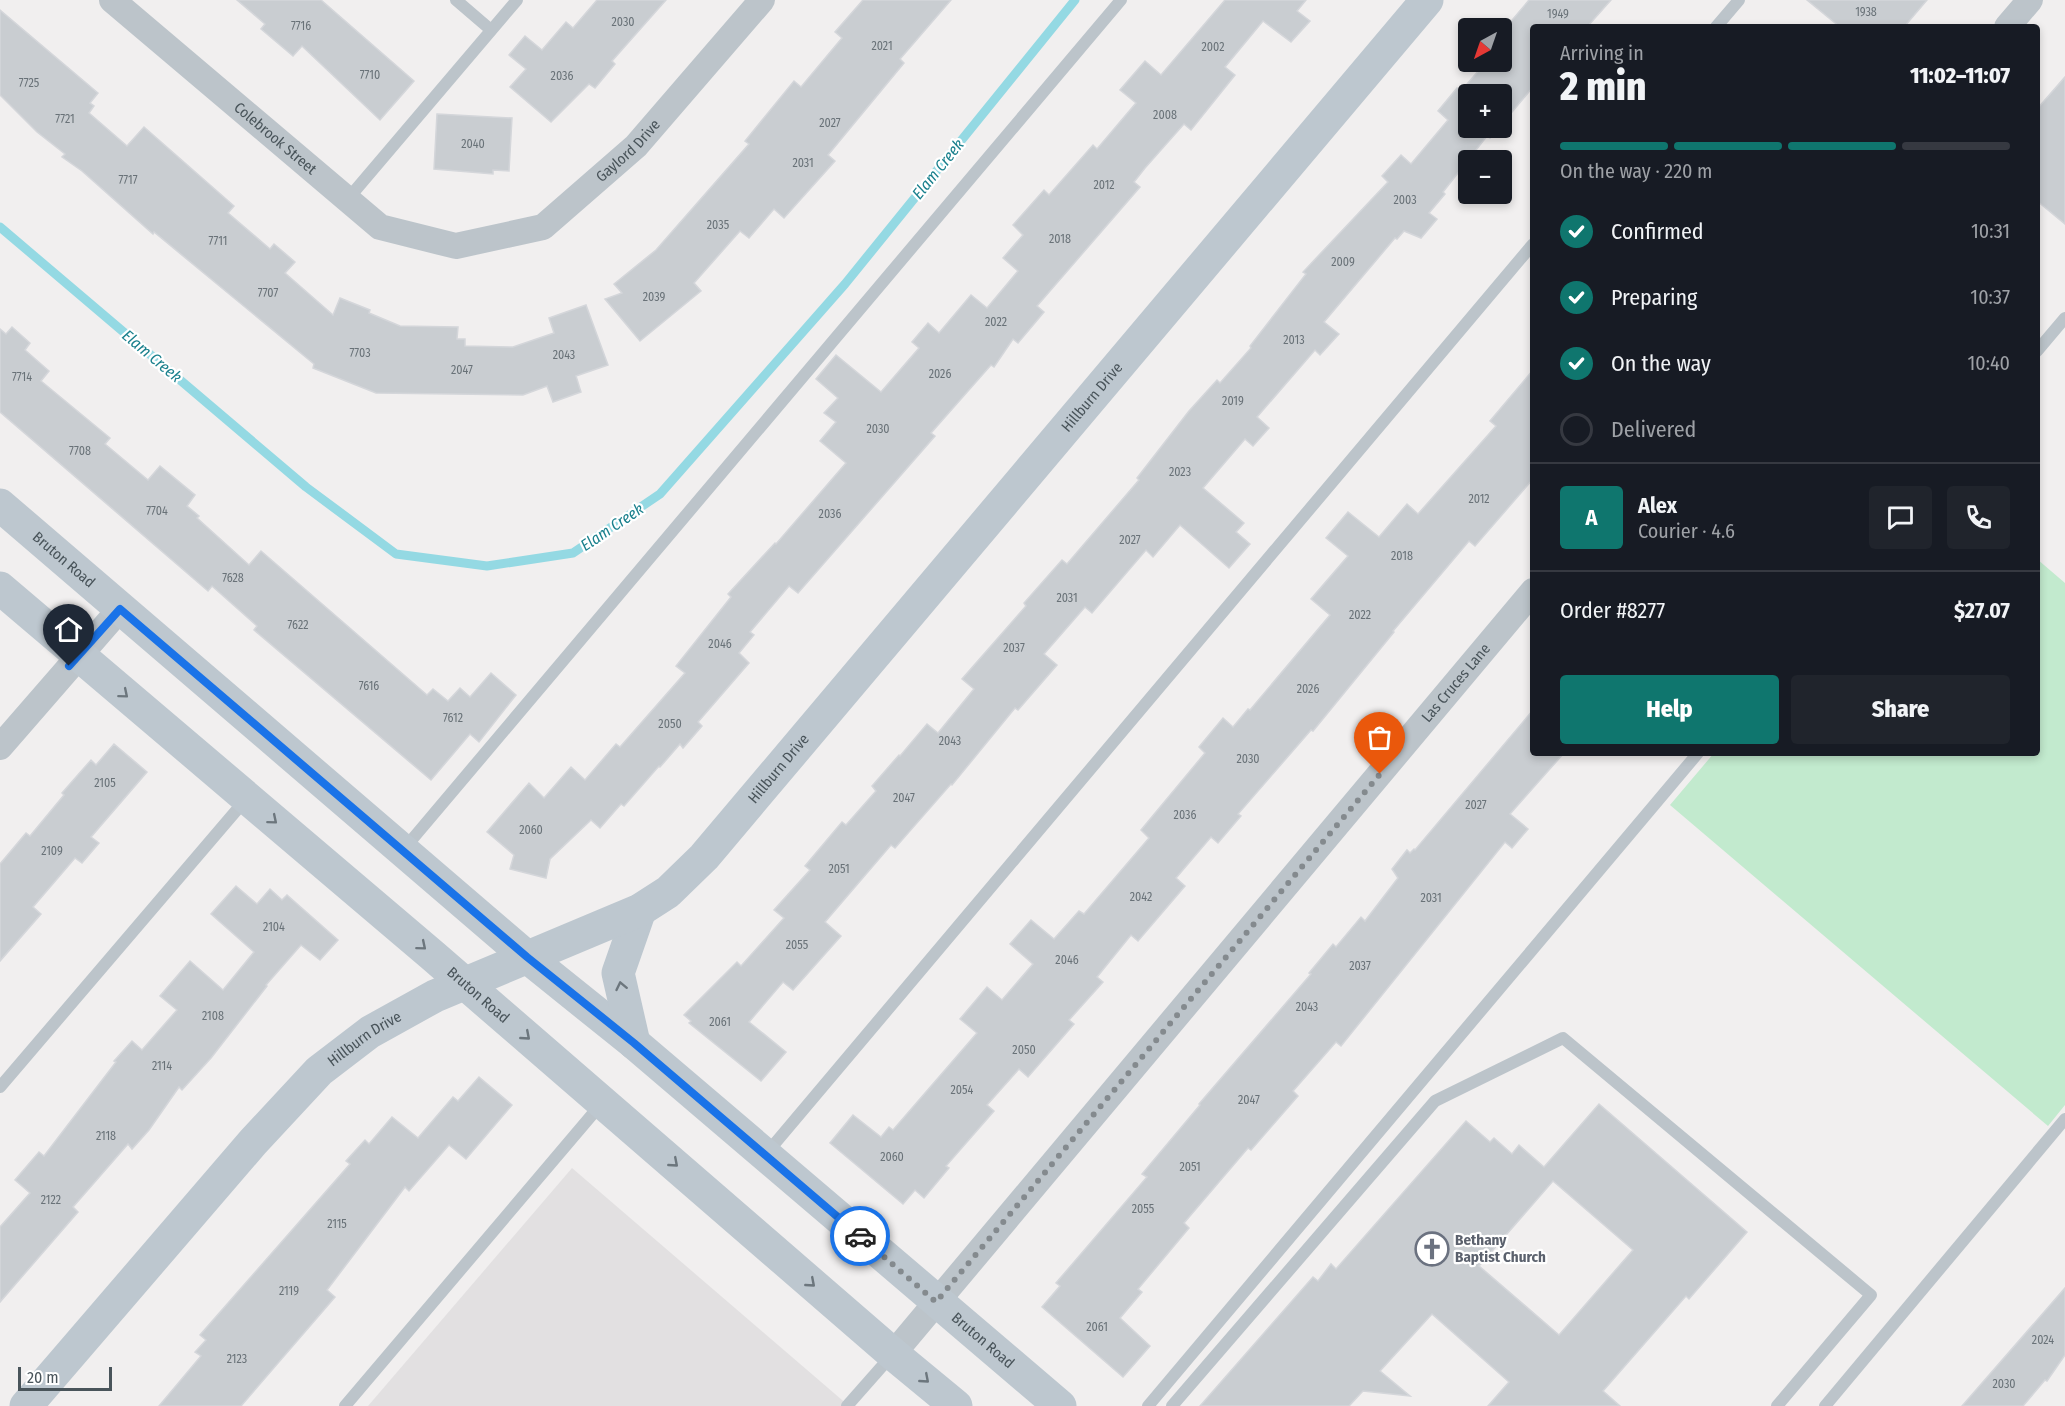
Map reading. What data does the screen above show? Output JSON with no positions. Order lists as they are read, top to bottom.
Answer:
{
  "streets": {
    "main road": ["Hillburn Drive", "Bruton Road"],
    "street": ["Colebrook Street", "Gaylord Drive", "Las Cruces Lane"]
  },
  "crossings": [
    ["Colebrook Street", "Gaylord Drive"],
    ["Hillburn Drive", "Bruton Road"],
    ["Bruton Road", "Las Cruces Lane"]
  ],
  "water": ["Elam Creek"],
  "places": {
    "church": ["Bethany Baptist Church"]
  },
  "house_numbers": [
    "1938",
    "1949",
    "2030",
    "7716",
    "2021",
    "2002",
    "7710",
    "2036",
    "7725",
    "2008",
    "7721",
    "2027",
    "2040",
    "2031",
    "7717",
    "2012",
    "2003",
    "2035",
    "2018",
    "7711",
    "2009",
    "7707",
    "2039",
    "2022",
    "2013",
    "7703",
    "2043",
    "2047",
    "2026",
    "7714",
    "2019",
    "2030",
    "7708",
    "2023",
    "2012",
    "7704",
    "2036",
    "2027",
    "2018",
    "7628",
    "2031",
    "2022",
    "7622",
    "2046",
    "2037",
    "7616",
    "2026",
    "7612",
    "2050",
    "2043",
    "2030",
    "2105",
    "2047",
    "2027",
    "2036",
    "2060",
    "2109",
    "2051",
    "2042",
    "2031",
    "2104",
    "2055",
    "2046",
    "2037",
    "2043",
    "2108",
    "2061",
    "2050",
    "2114",
    "2054",
    "2047",
    "2118",
    "2060",
    "2051",
    "2122",
    "2055",
    "2115",
    "2119",
    "2061",
    "2024",
    "2123",
    "2030"
  ],
  "scale_bar": "20 m",
  "north": "bottom left",
  "page": {
    "map_buttons": ["+", "−"],
    "heading": ["2 min", "Arriving in", "11:02–11:07"],
    "panel": [
      "Alex",
      "Courier · 4.6",
      "Order #8277",
      "$27.07"
    ],
    "bar": "On the way · 220 m",
    "list": [
      ["Confirmed", "10:31"],
      ["Preparing", "10:37"],
      ["On the way", "10:40"],
      "Delivered"
    ],
    "round": "A",
    "buttons": ["Help", "Share"],
    "scale": "20 m"
  }
}
